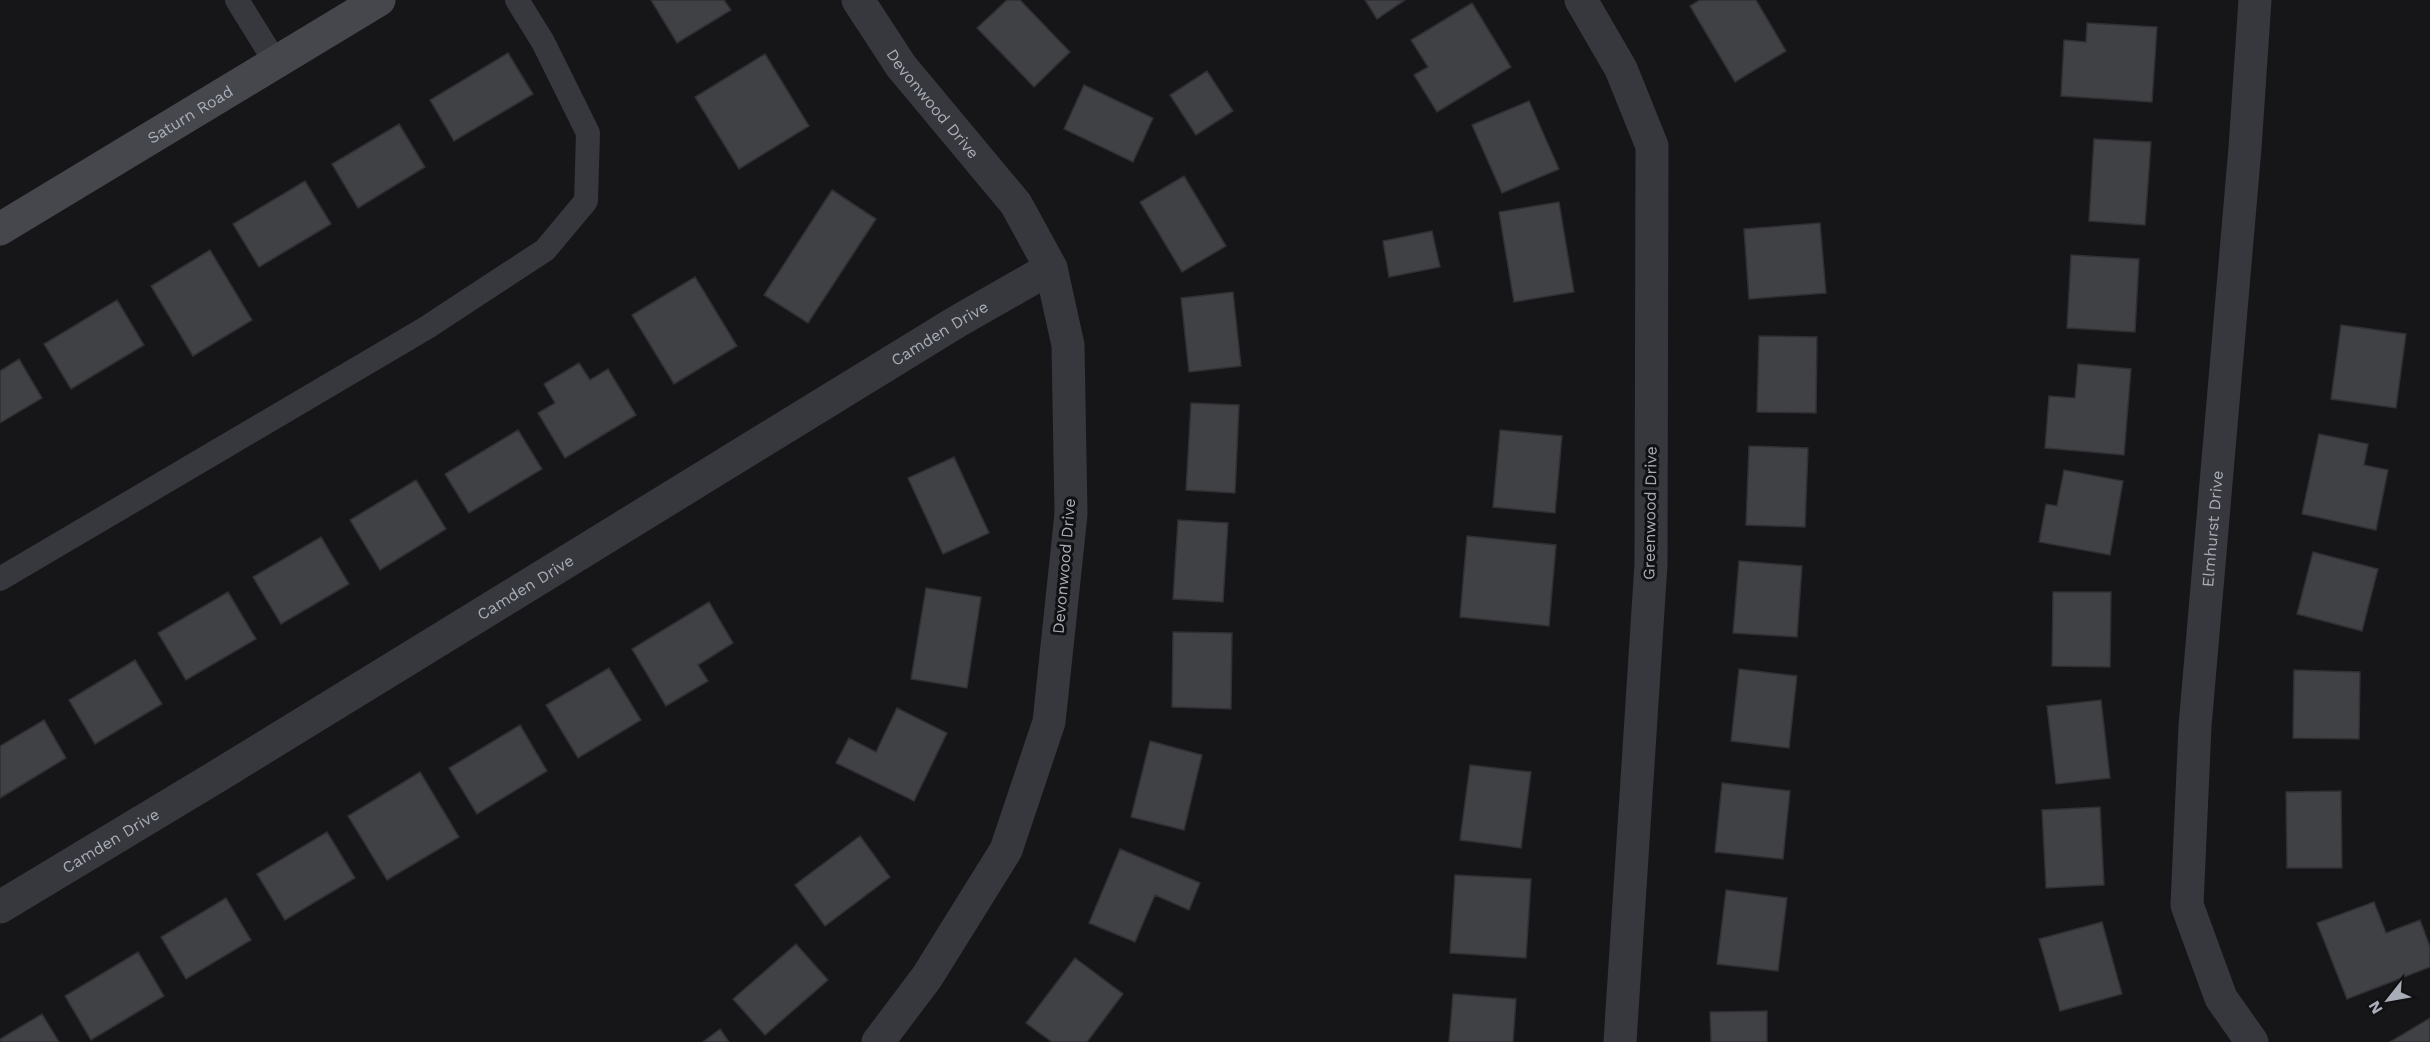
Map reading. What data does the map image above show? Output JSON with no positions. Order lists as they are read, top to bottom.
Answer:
{
  "streets": {
    "street": [
      "Devonwood Drive",
      "Saturn Road",
      "Camden Drive",
      "Greenwood Drive",
      "Elmhurst Drive"
    ]
  },
  "crossings": [
    ["Devonwood Drive", "Camden Drive"]
  ],
  "north": "bottom left"
}
